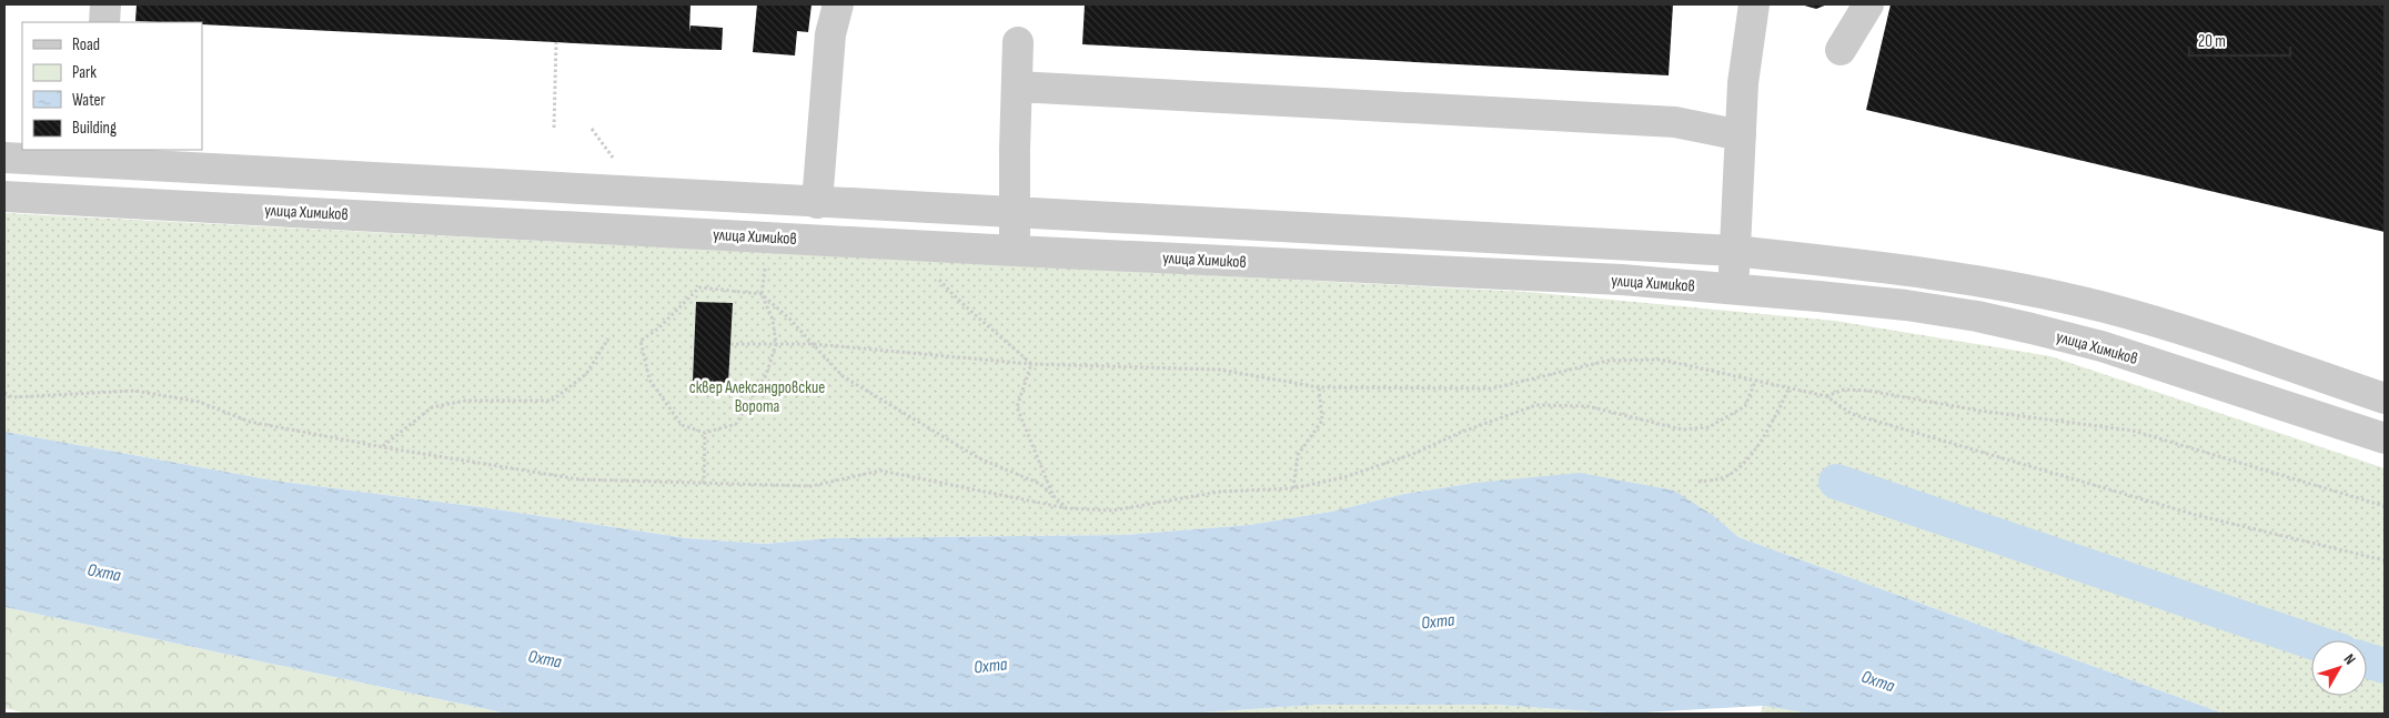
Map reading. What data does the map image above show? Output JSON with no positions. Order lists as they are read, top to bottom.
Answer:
{
  "streets": {
    "street": ["улица Химиков"]
  },
  "water": ["Охта"],
  "parks": ["сквер Александровские Ворота"],
  "legend": [
    "Road",
    "Park",
    "Water",
    "Building"
  ],
  "scale_bar": "20 m",
  "north": "top right"
}
